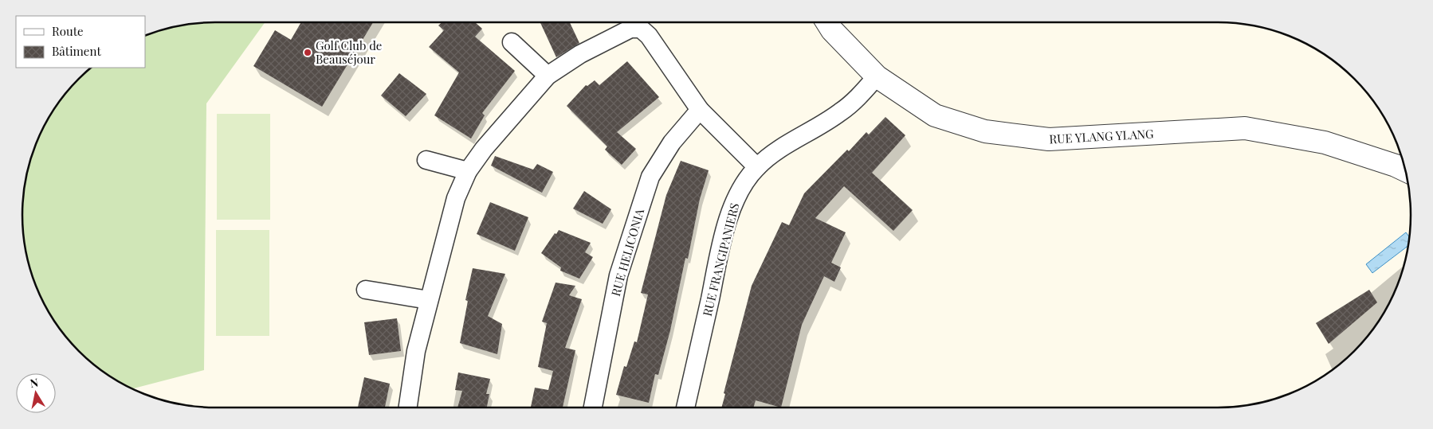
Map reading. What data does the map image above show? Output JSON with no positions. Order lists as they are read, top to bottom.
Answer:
{
  "streets": {
    "street": ["RUE YLANG YLANG", "RUE HELICONIA", "RUE FRANGIPANIERS"]
  },
  "crossings": [
    ["RUE YLANG YLANG", "RUE FRANGIPANIERS"]
  ],
  "places": ["Golf Club de Beauséjour"],
  "legend": ["Route", "Bâtiment"],
  "north": "top"
}
